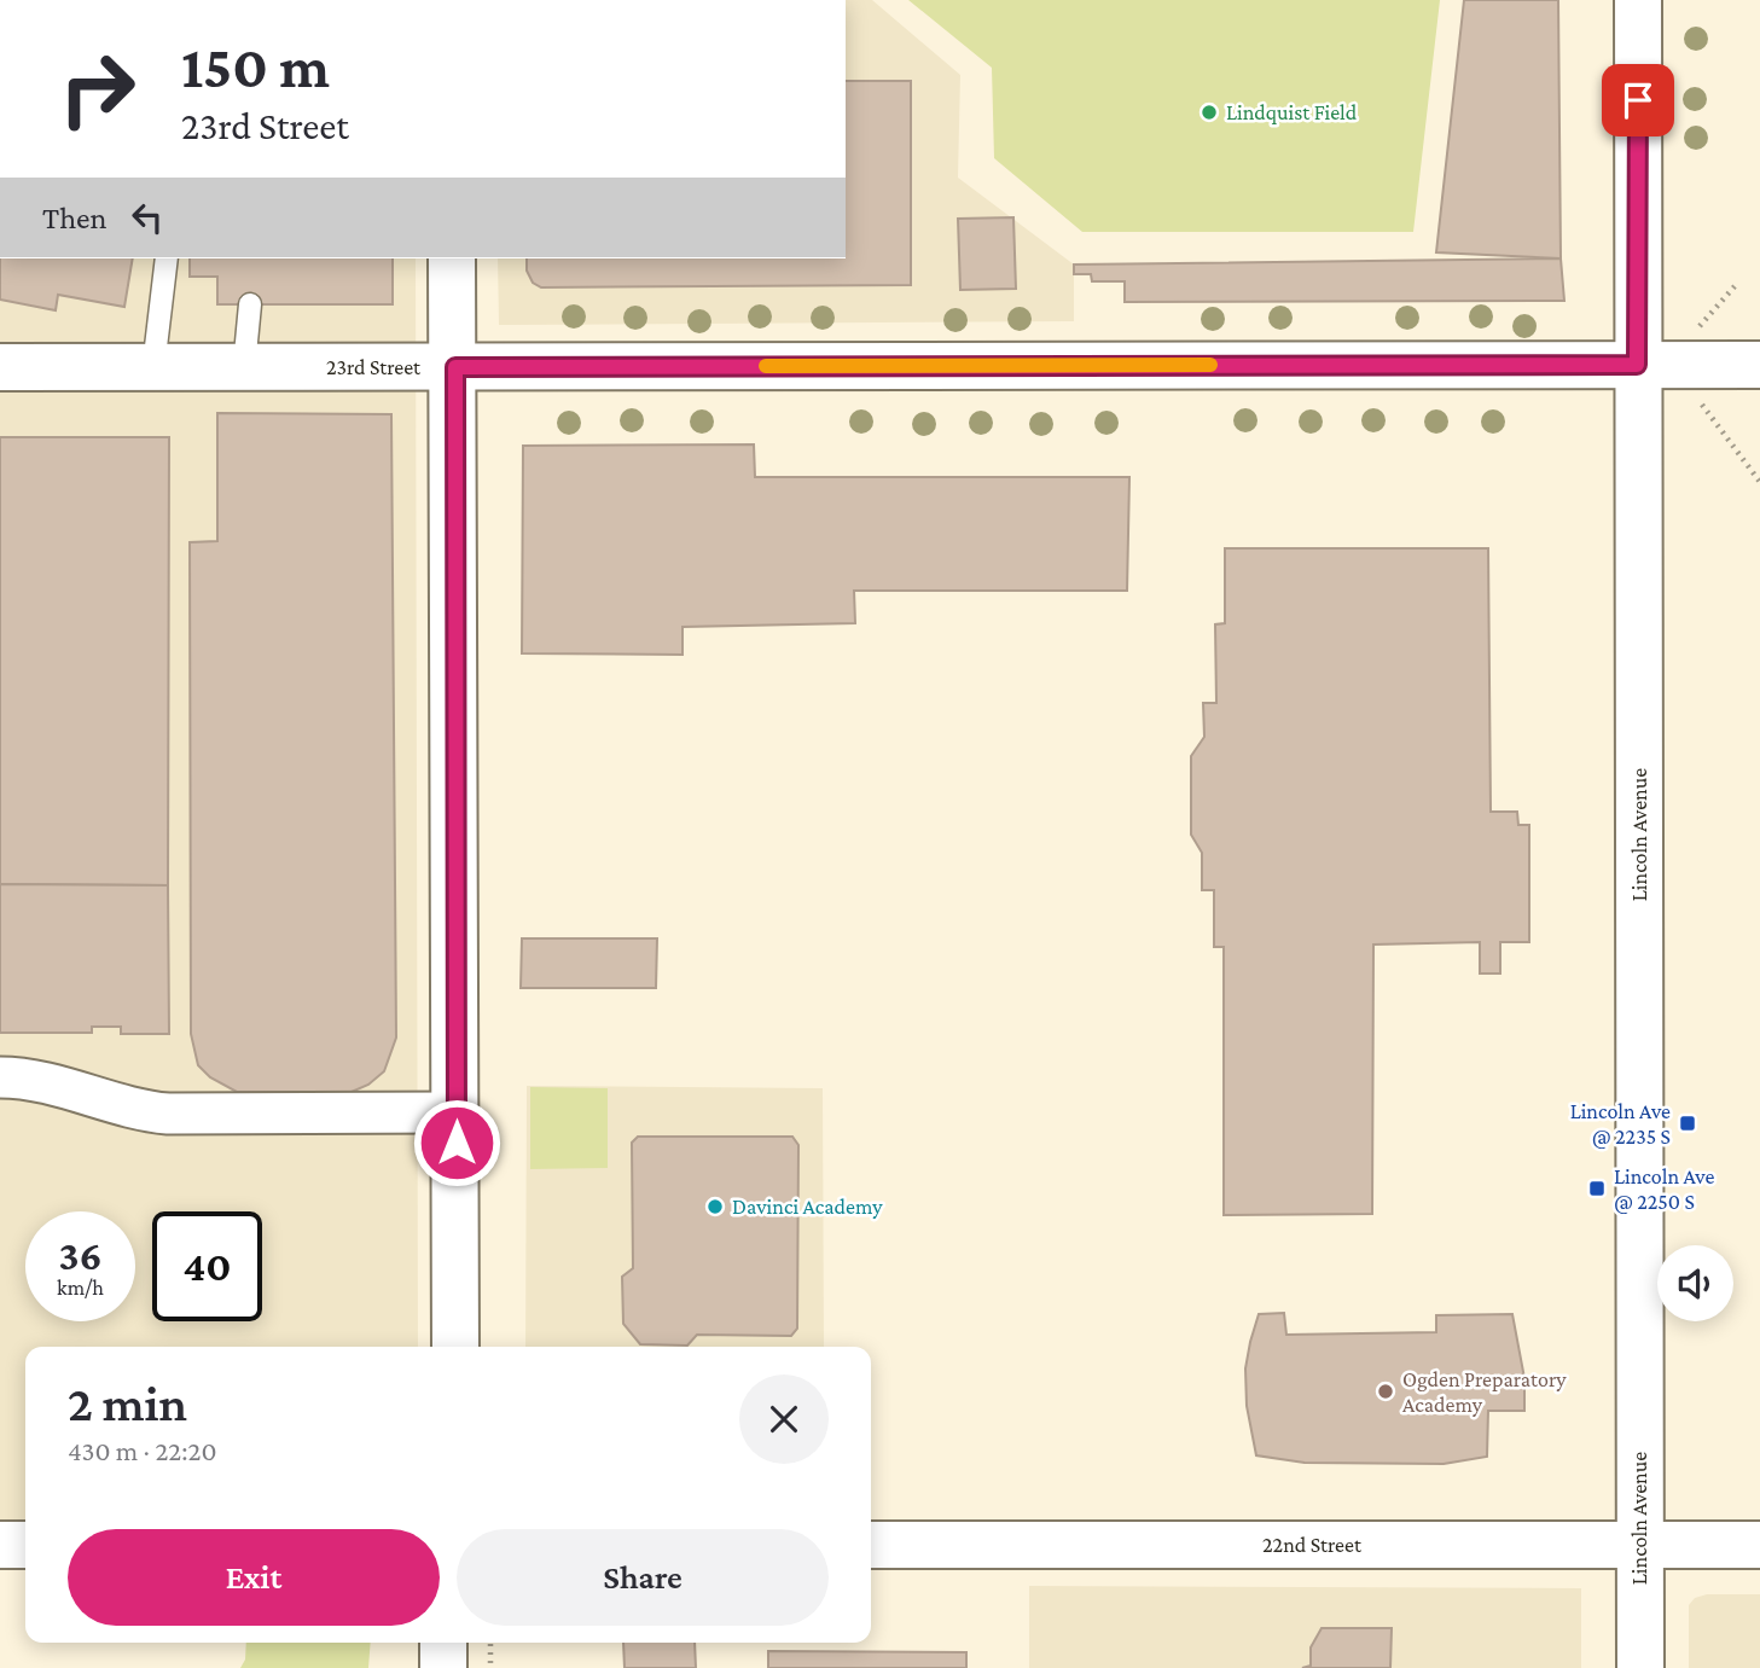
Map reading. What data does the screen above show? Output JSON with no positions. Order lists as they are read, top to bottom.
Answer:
{
  "streets": {
    "street": ["23rd Street", "Lincoln Avenue", "22nd Street"]
  },
  "crossings": [
    ["23rd Street", "Lincoln Avenue"],
    ["Lincoln Avenue", "22nd Street"]
  ],
  "places": {
    "other": ["Lindquist Field", "Davinci Academy", "Ogden Preparatory Academy"],
    "transit": ["Lincoln Ave @ 2235 S", "Lincoln Ave @ 2250 S"]
  },
  "page": {
    "turn": ["150 m", "23rd Street"],
    "then": "Then",
    "speed": "36 km/h",
    "limit": "40",
    "heading": ["2 min", "430 m · 22:20"],
    "buttons": ["Exit", "Share"]
  }
}
